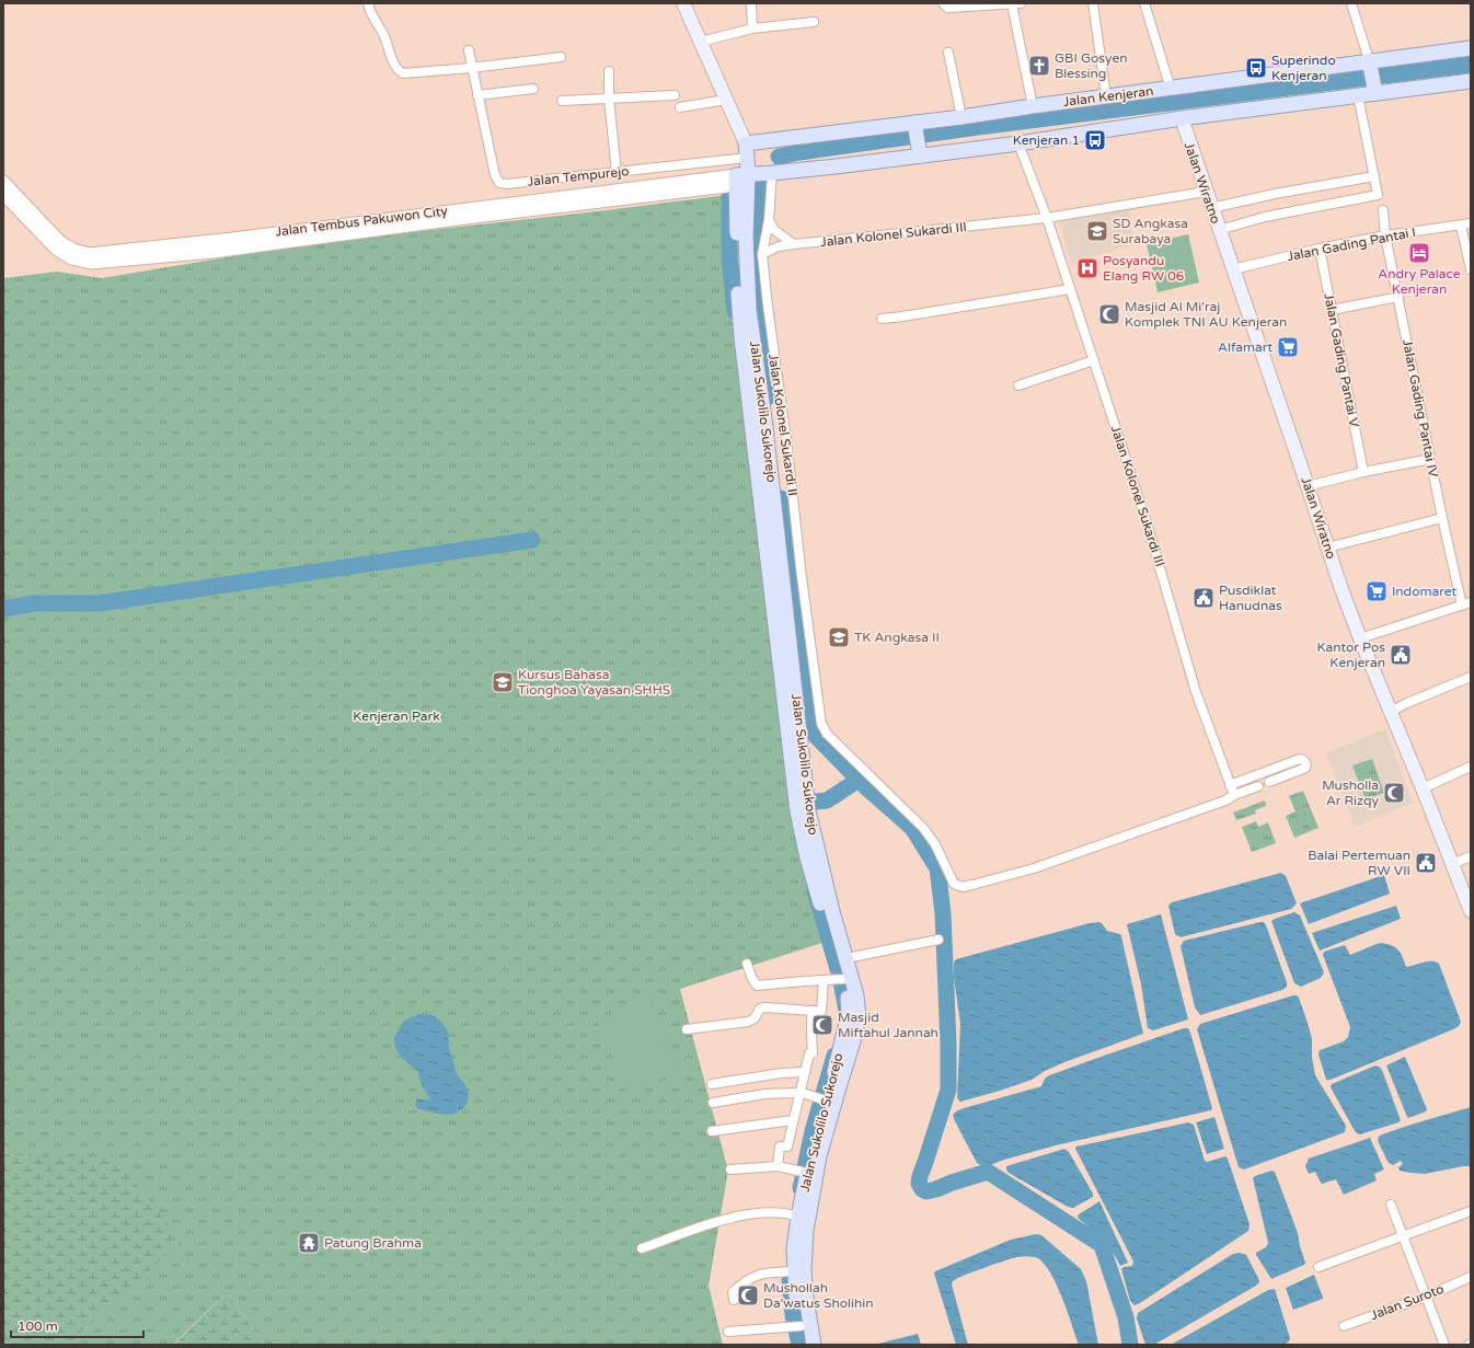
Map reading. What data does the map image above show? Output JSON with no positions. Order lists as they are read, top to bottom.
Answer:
{
  "streets": {
    "main road": ["Jalan Kenjeran", "Jalan Wiratno", "Jalan Sukolilo Sukorejo"],
    "street": [
      "Jalan Tempurejo",
      "Jalan Tembus Pakuwon City",
      "Jalan Kolonel Sukardi III",
      "Jalan Gading Pantai I",
      "Jalan Gading Pantai V",
      "Jalan Gading Pantai IV",
      "Jalan Kolonel Sukardi II",
      "Jalan Suroto"
    ]
  },
  "crossings": [
    ["Jalan Kenjeran", "Jalan Sukolilo Sukorejo"],
    ["Jalan Tempurejo", "Jalan Sukolilo Sukorejo"],
    ["Jalan Wiratno", "Jalan Kolonel Sukardi III"],
    ["Jalan Wiratno", "Jalan Gading Pantai I"],
    ["Jalan Tembus Pakuwon City", "Jalan Sukolilo Sukorejo"],
    ["Jalan Kolonel Sukardi III", "Jalan Kolonel Sukardi II"],
    ["Jalan Gading Pantai I", "Jalan Gading Pantai V"],
    ["Jalan Gading Pantai I", "Jalan Gading Pantai IV"]
  ],
  "parks": ["Kenjeran Park"],
  "places": {
    "church": ["GBI Gosyen Blessing"],
    "bus stop": ["Superindo Kenjeran", "Kenjeran 1"],
    "school or university": ["SD Angkasa Surabaya", "TK Angkasa II", "Kursus Bahasa Tionghoa Yayasan SHHS"],
    "hotel": ["Andry Palace Kenjeran"],
    "hospital": ["Posyandu Elang RW 06"],
    "mosque": [
      "Masjid Al Mi'raj Komplek TNI AU Kenjeran",
      "Musholla Ar Rizqy",
      "Masjid Miftahul Jannah",
      "Mushollah Da'watus Sholihin"
    ],
    "supermarket": ["Alfamart", "Indomaret"],
    "public building": ["Pusdiklat Hanudnas", "Kantor Pos Kenjeran", "Balai Pertemuan RW VII"],
    "temple": ["Patung Brahma"]
  },
  "scale_bar": "100 m"
}
